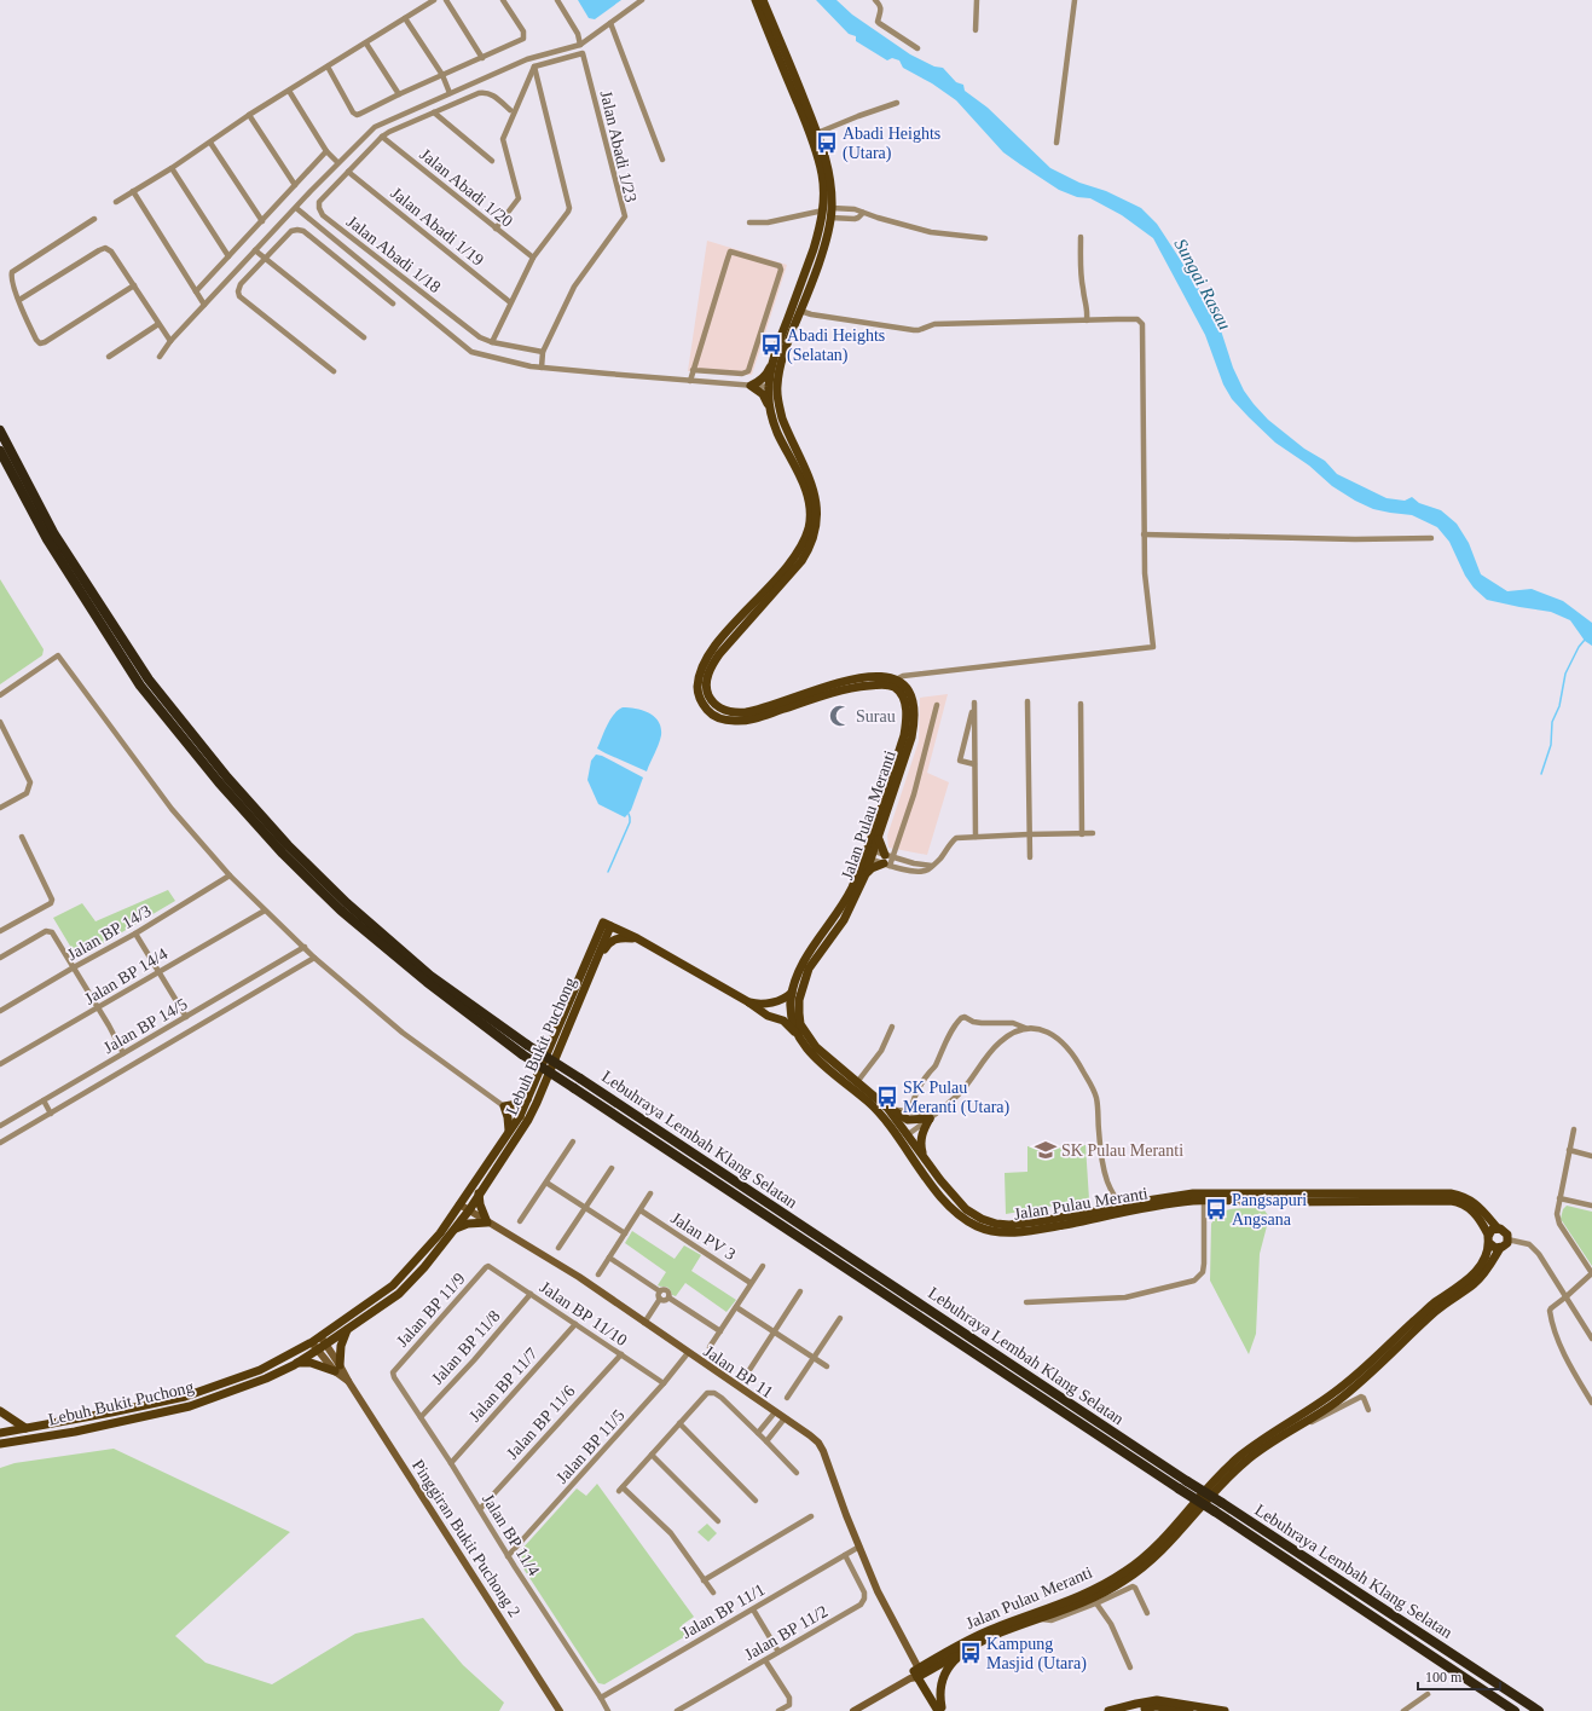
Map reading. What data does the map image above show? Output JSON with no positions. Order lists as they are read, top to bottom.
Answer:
{
  "streets": {
    "highway": ["Lebuhraya Lembah Klang Selatan"],
    "main road": ["Jalan Pulau Meranti", "Lebuh Bukit Puchong"],
    "street": [
      "Jalan Abadi 1/23",
      "Jalan Abadi 1/20",
      "Jalan Abadi 1/19",
      "Jalan Abadi 1/18",
      "Jalan BP 14/3",
      "Jalan BP 14/4",
      "Jalan BP 14/5",
      "Jalan PV 3",
      "Jalan BP 11/9",
      "Jalan BP 11/10",
      "Jalan BP 11/8",
      "Jalan BP 11",
      "Jalan BP 11/7",
      "Jalan BP 11/6",
      "Jalan BP 11/5",
      "Jalan BP 11/4",
      "Pinggiran Bukit Puchong 2",
      "Jalan BP 11/1",
      "Jalan BP 11/2"
    ]
  },
  "crossings": [
    ["Jalan Abadi 1/23", "Jalan Abadi 1/18"],
    ["Jalan Abadi 1/20", "Jalan Abadi 1/18"],
    ["Jalan Abadi 1/19", "Jalan Abadi 1/18"],
    ["Jalan Pulau Meranti", "Jalan BP 11"],
    ["Lebuh Bukit Puchong", "Jalan BP 11"],
    ["Lebuh Bukit Puchong", "Pinggiran Bukit Puchong 2"],
    ["Jalan BP 11/9", "Jalan BP 11/10"],
    ["Jalan BP 11/9", "Jalan BP 11/4"],
    ["Jalan BP 11/10", "Jalan BP 11/8"],
    ["Jalan BP 11/10", "Jalan BP 11/7"],
    ["Jalan BP 11/10", "Jalan BP 11/6"],
    ["Jalan BP 11/10", "Jalan BP 11/5"],
    ["Jalan BP 11/8", "Jalan BP 11/4"],
    ["Jalan BP 11", "Jalan BP 11/5"],
    ["Jalan BP 11", "Jalan BP 11/1"],
    ["Jalan BP 11/7", "Jalan BP 11/4"],
    ["Jalan BP 11/6", "Jalan BP 11/4"],
    ["Jalan BP 11/5", "Jalan BP 11/4"],
    ["Jalan BP 11/4", "Jalan BP 11/1"],
    ["Jalan BP 11/1", "Jalan BP 11/2"]
  ],
  "water": ["Sungai Rasau"],
  "places": {
    "bus stop": [
      "Abadi Heights (Utara)",
      "Abadi Heights (Selatan)",
      "SK Pulau Meranti (Utara)",
      "Pangsapuri Angsana",
      "Kampung Masjid (Utara)"
    ],
    "mosque": ["Surau"],
    "school or university": ["SK Pulau Meranti"]
  },
  "scale_bar": "100 m"
}
